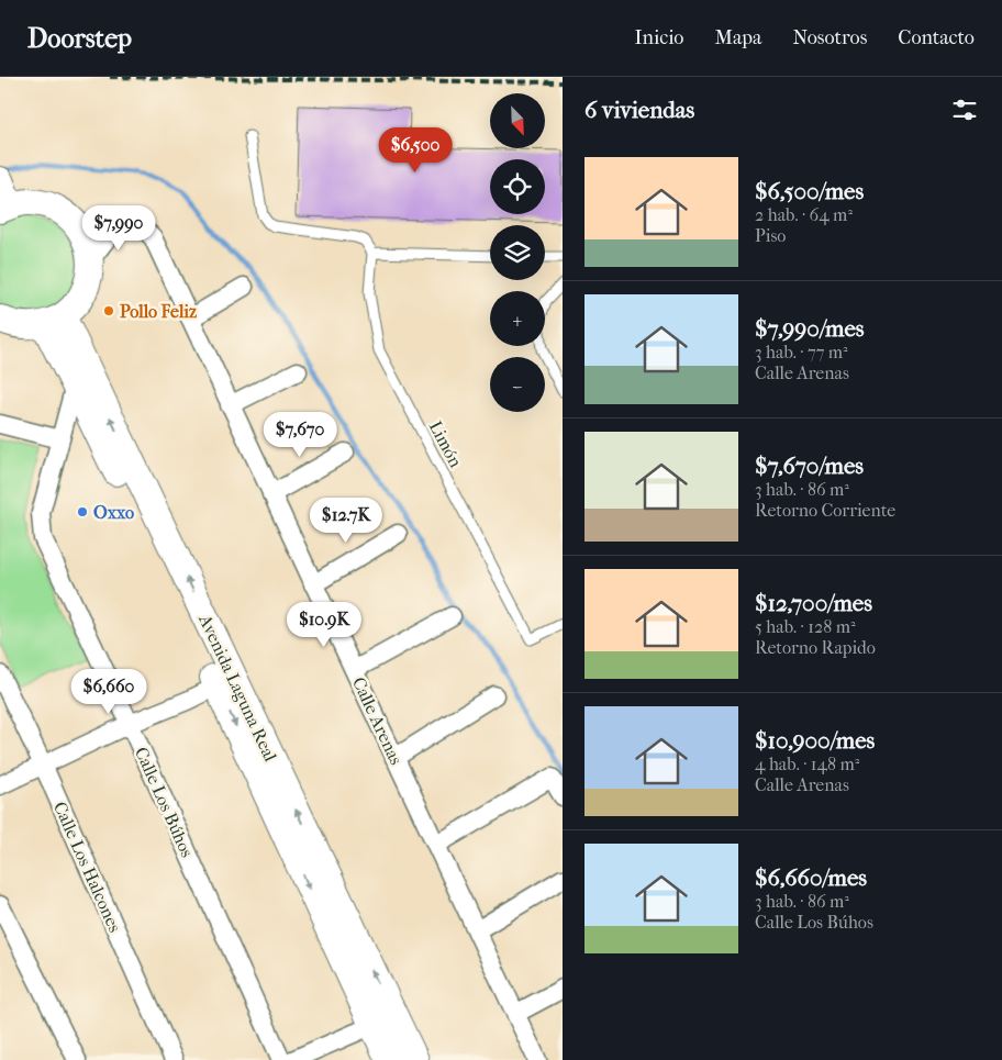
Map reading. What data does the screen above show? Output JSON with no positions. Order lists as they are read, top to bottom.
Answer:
{
  "streets": {
    "street": [
      "Avenida Laguna Real",
      "Calle Arenas",
      "Calle Los Búhos",
      "Calle Los Halcones"
    ],
    "lane": ["Limón"]
  },
  "crossings": [
    ["Avenida Laguna Real", "Calle Los Búhos"]
  ],
  "places": ["Pollo Feliz", "Oxxo"],
  "north": "bottom right",
  "page": {
    "header": "Doorstep",
    "nav": [
      "Inicio",
      "Mapa",
      "Nosotros",
      "Contacto"
    ],
    "heading": "6 viviendas",
    "map_buttons": ["+", "−"],
    "price": [
      "$6,500",
      "$7,990",
      "$7,670",
      "$12.7K",
      "$10.9K",
      "$6,660"
    ],
    "list": [
      {
        "name": "$6,500/mes",
        "note": "2 hab. · 64 m² · Piso"
      },
      {
        "name": "$7,990/mes",
        "note": "3 hab. · 77 m² · Calle Arenas"
      },
      {
        "name": "$7,670/mes",
        "note": "3 hab. · 86 m² · Retorno Corriente"
      },
      {
        "name": "$12,700/mes",
        "note": "5 hab. · 128 m² · Retorno Rapido"
      },
      {
        "name": "$10,900/mes",
        "note": "4 hab. · 148 m² · Calle Arenas"
      },
      {
        "name": "$6,660/mes",
        "note": "3 hab. · 86 m² · Calle Los Búhos"
      }
    ]
  }
}
